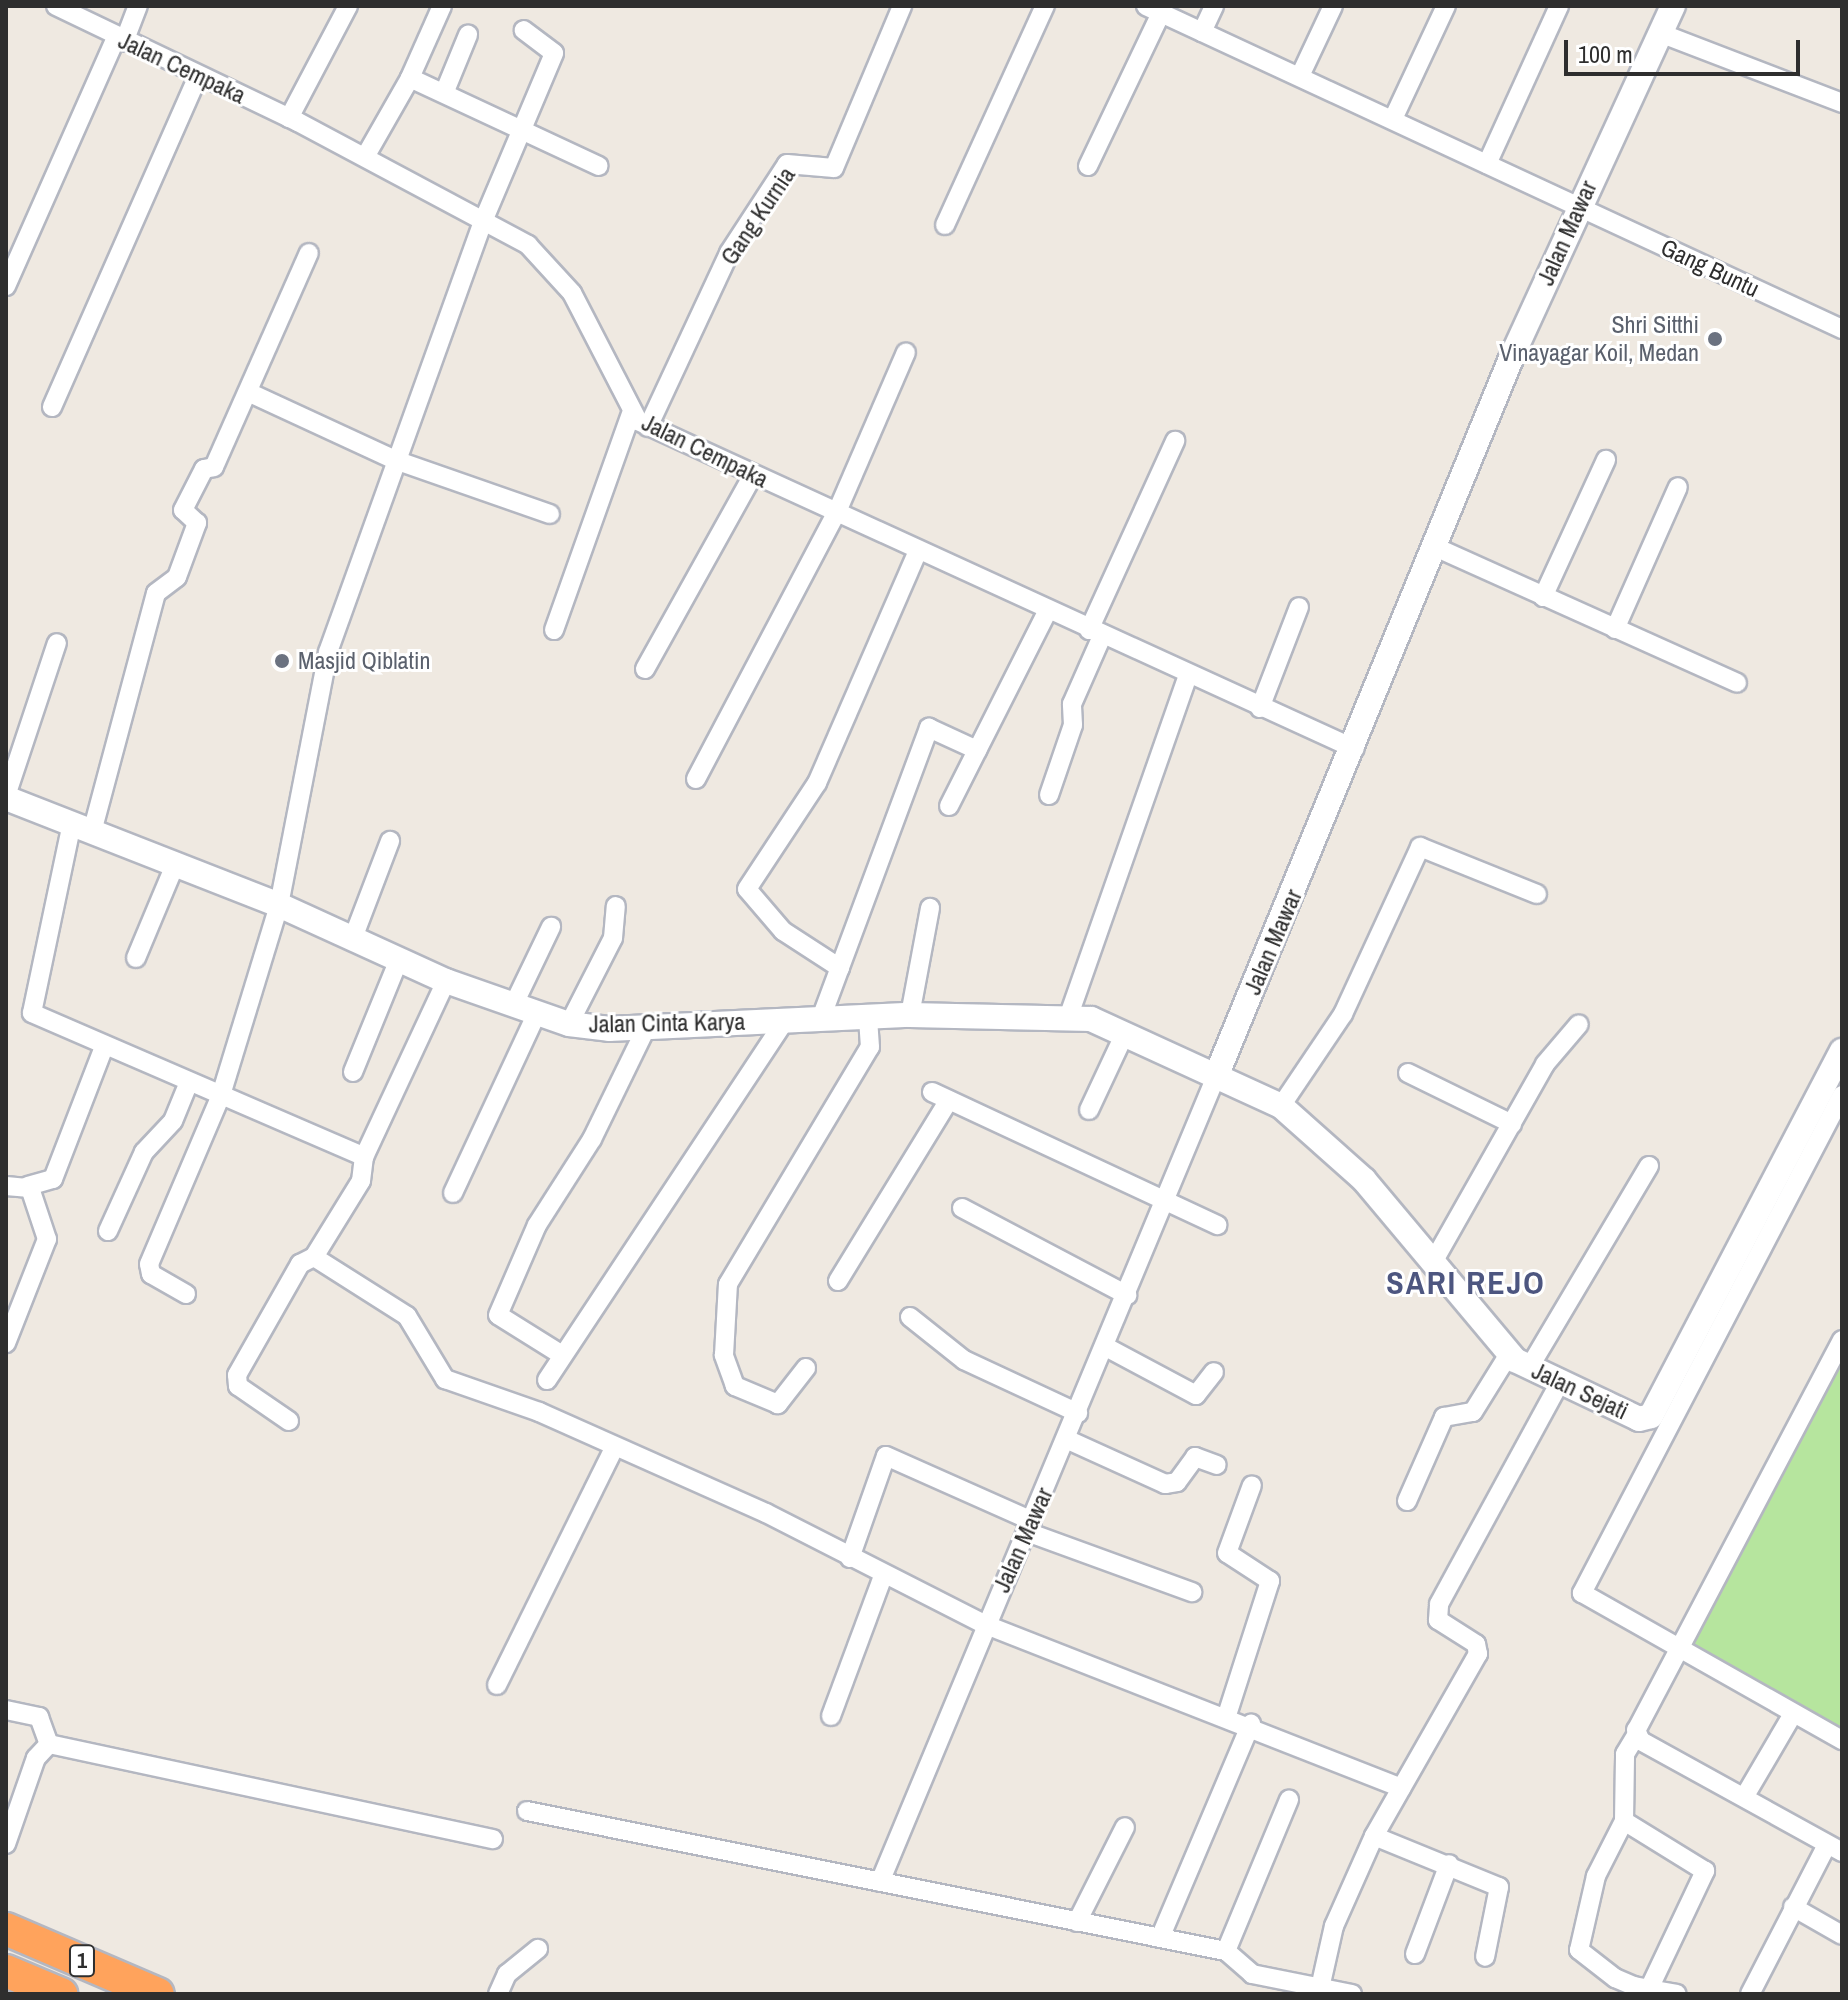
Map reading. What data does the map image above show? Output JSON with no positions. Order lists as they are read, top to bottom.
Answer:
{
  "streets": {
    "highway": ["1"],
    "street": [
      "Jalan Cempaka",
      "Gang Kurnia",
      "Jalan Mawar",
      "Gang Buntu",
      "Jalan Cinta Karya",
      "Jalan Sejati"
    ]
  },
  "crossings": [
    ["Jalan Cempaka", "Gang Kurnia"],
    ["Jalan Cempaka", "Jalan Mawar"],
    ["Jalan Mawar", "Gang Buntu"],
    ["Jalan Mawar", "Jalan Cinta Karya"],
    ["Jalan Mawar", "Jalan Sejati"],
    ["Jalan Cinta Karya", "Jalan Sejati"]
  ],
  "districts": ["SARI REJO"],
  "places": ["Shri Sitthi Vinayagar Koil, Medan", "Masjid Qiblatin"],
  "scale_bar": "100 m"
}
